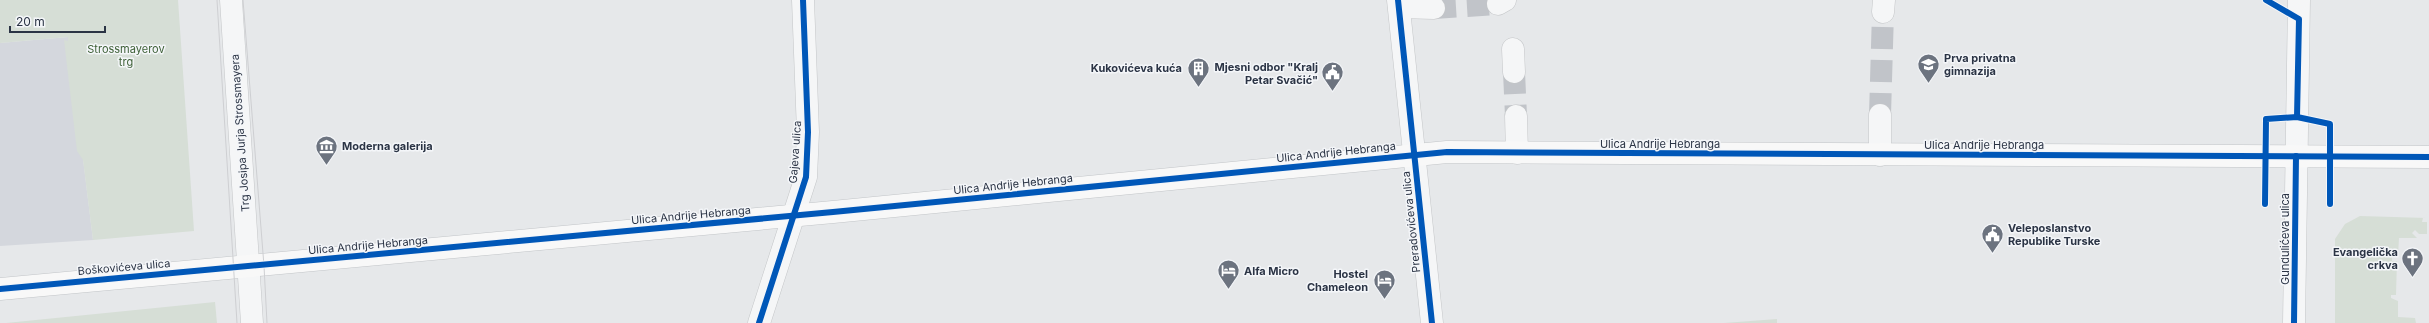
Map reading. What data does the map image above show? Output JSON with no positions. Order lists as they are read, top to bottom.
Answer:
{
  "streets": {
    "main road": ["Ulica Andrije Hebranga", "Boškovićeva ulica"],
    "street": [
      "Trg Josipa Jurja Strossmayera",
      "Gajeva ulica",
      "Preradovićeva ulica",
      "Gundulićeva ulica"
    ]
  },
  "crossings": [
    ["Trg Josipa Jurja Strossmayera", "Ulica Andrije Hebranga"],
    ["Trg Josipa Jurja Strossmayera", "Boškovićeva ulica"],
    ["Ulica Andrije Hebranga", "Gajeva ulica"],
    ["Ulica Andrije Hebranga", "Preradovićeva ulica"],
    ["Ulica Andrije Hebranga", "Gundulićeva ulica"],
    ["Ulica Andrije Hebranga", "Boškovićeva ulica"]
  ],
  "parks": ["Strossmayerov trg"],
  "places": {
    "school or university": ["Prva privatna gimnazija"],
    "building": ["Kukovićeva kuća"],
    "public building": ["Mjesni odbor \"Kralj Petar Svačić\"", "Veleposlanstvo Republike Turske"],
    "museum": ["Moderna galerija"],
    "church": ["Evangelička crkva"],
    "hotel": ["Alfa Micro", "Hostel Chameleon"]
  },
  "scale_bar": "20 m"
}
